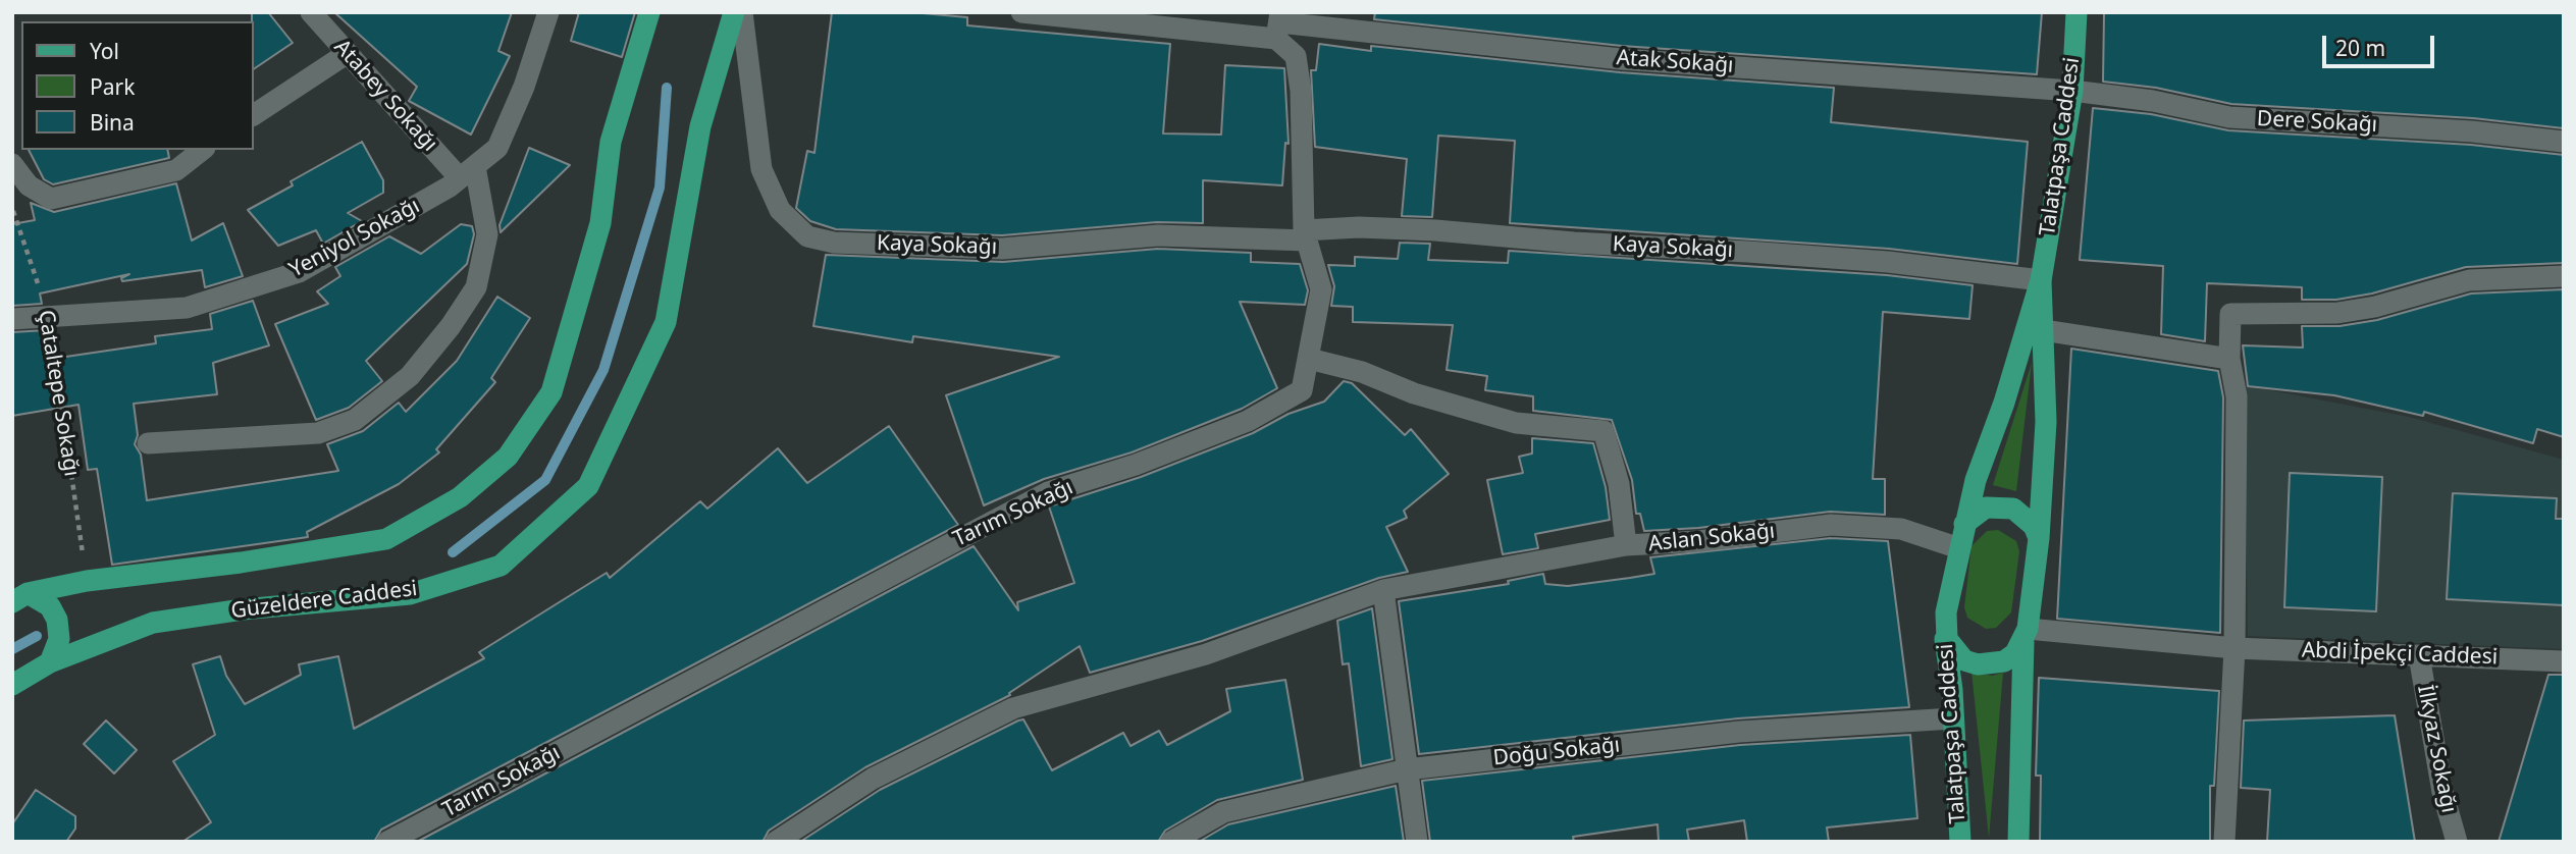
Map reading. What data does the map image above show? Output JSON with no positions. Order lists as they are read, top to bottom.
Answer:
{
  "streets": {
    "main road": ["Talatpaşa Caddesi", "Güzeldere Caddesi"],
    "street": [
      "Atak Sokağı",
      "Atabey Sokağı",
      "Dere Sokağı",
      "Yeniyol Sokağı",
      "Kaya Sokağı",
      "Tarım Sokağı",
      "Aslan Sokağı",
      "Abdi İpekçi Caddesi",
      "İlkyaz Sokağı",
      "Doğu Sokağı"
    ],
    "path": ["Çataltepe Sokağı"]
  },
  "crossings": [
    ["Atak Sokağı", "Dere Sokağı"],
    ["Atak Sokağı", "Talatpaşa Caddesi"],
    ["Atak Sokağı", "Tarım Sokağı"],
    ["Atabey Sokağı", "Yeniyol Sokağı"],
    ["Dere Sokağı", "Talatpaşa Caddesi"],
    ["Talatpaşa Caddesi", "Kaya Sokağı"],
    ["Talatpaşa Caddesi", "Aslan Sokağı"],
    ["Talatpaşa Caddesi", "Abdi İpekçi Caddesi"],
    ["Talatpaşa Caddesi", "Doğu Sokağı"],
    ["Yeniyol Sokağı", "Çataltepe Sokağı"],
    ["Kaya Sokağı", "Tarım Sokağı"],
    ["Tarım Sokağı", "Aslan Sokağı"],
    ["Abdi İpekçi Caddesi", "İlkyaz Sokağı"]
  ],
  "legend": ["Yol", "Park", "Bina"],
  "scale_bar": "20 m"
}
